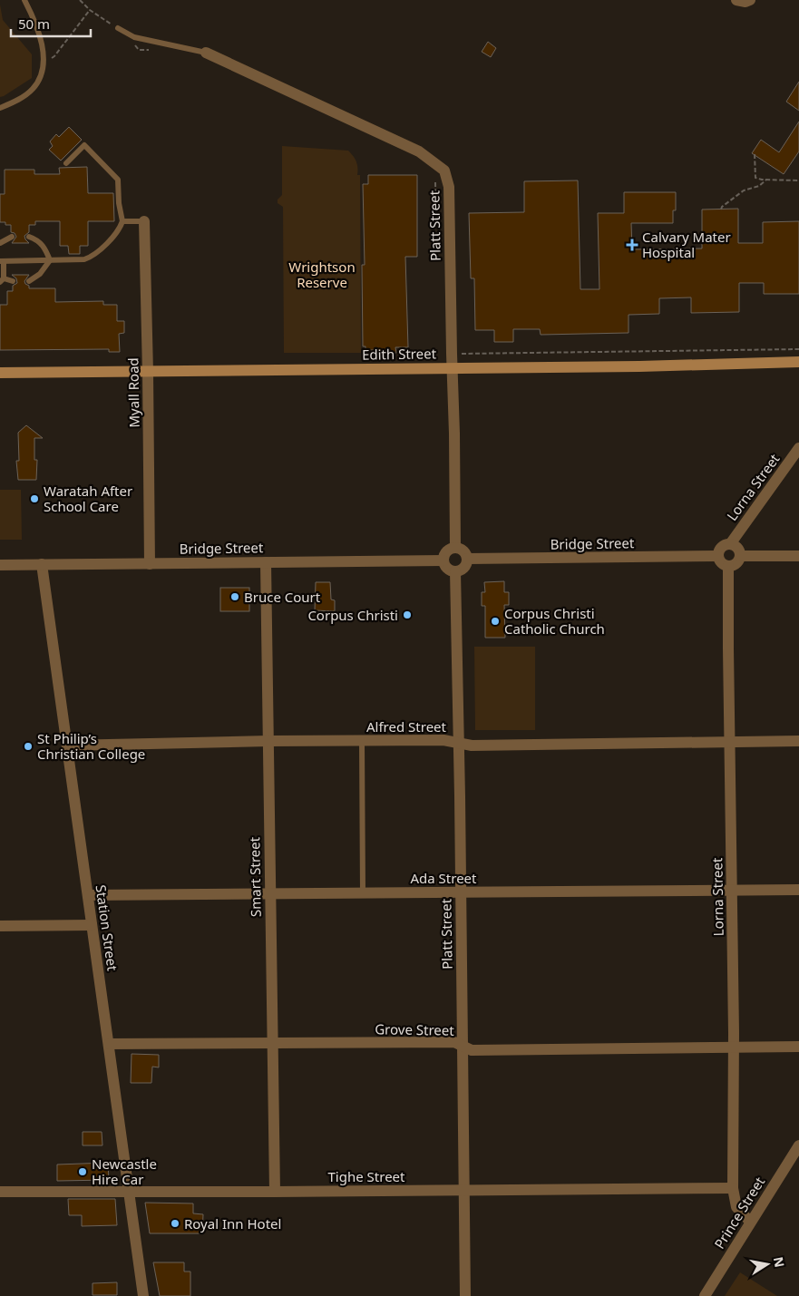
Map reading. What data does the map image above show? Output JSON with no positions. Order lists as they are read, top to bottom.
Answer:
{
  "streets": {
    "main road": ["Edith Street"],
    "street": [
      "Platt Street",
      "Myall Road",
      "Lorna Street",
      "Bridge Street",
      "Alfred Street",
      "Smart Street",
      "Ada Street",
      "Station Street",
      "Grove Street",
      "Tighe Street",
      "Prince Street"
    ]
  },
  "crossings": [
    ["Platt Street", "Edith Street"],
    ["Platt Street", "Bridge Street"],
    ["Platt Street", "Alfred Street"],
    ["Platt Street", "Ada Street"],
    ["Platt Street", "Grove Street"],
    ["Platt Street", "Tighe Street"],
    ["Edith Street", "Myall Road"],
    ["Myall Road", "Bridge Street"],
    ["Lorna Street", "Bridge Street"],
    ["Lorna Street", "Alfred Street"],
    ["Lorna Street", "Ada Street"],
    ["Lorna Street", "Grove Street"],
    ["Lorna Street", "Tighe Street"],
    ["Lorna Street", "Prince Street"],
    ["Bridge Street", "Smart Street"],
    ["Bridge Street", "Station Street"],
    ["Alfred Street", "Smart Street"],
    ["Alfred Street", "Station Street"],
    ["Smart Street", "Ada Street"],
    ["Smart Street", "Grove Street"],
    ["Smart Street", "Tighe Street"],
    ["Ada Street", "Station Street"],
    ["Station Street", "Grove Street"],
    ["Station Street", "Tighe Street"]
  ],
  "parks": ["Wrightson Reserve"],
  "places": {
    "health": ["Calvary Mater Hospital"],
    "other": [
      "Waratah After School Care",
      "Bruce Court",
      "Corpus Christi",
      "Corpus Christi Catholic Church",
      "St Philip’s Christian College",
      "Newcastle Hire Car",
      "Royal Inn Hotel"
    ]
  },
  "scale_bar": "50 m",
  "north": "right"
}
